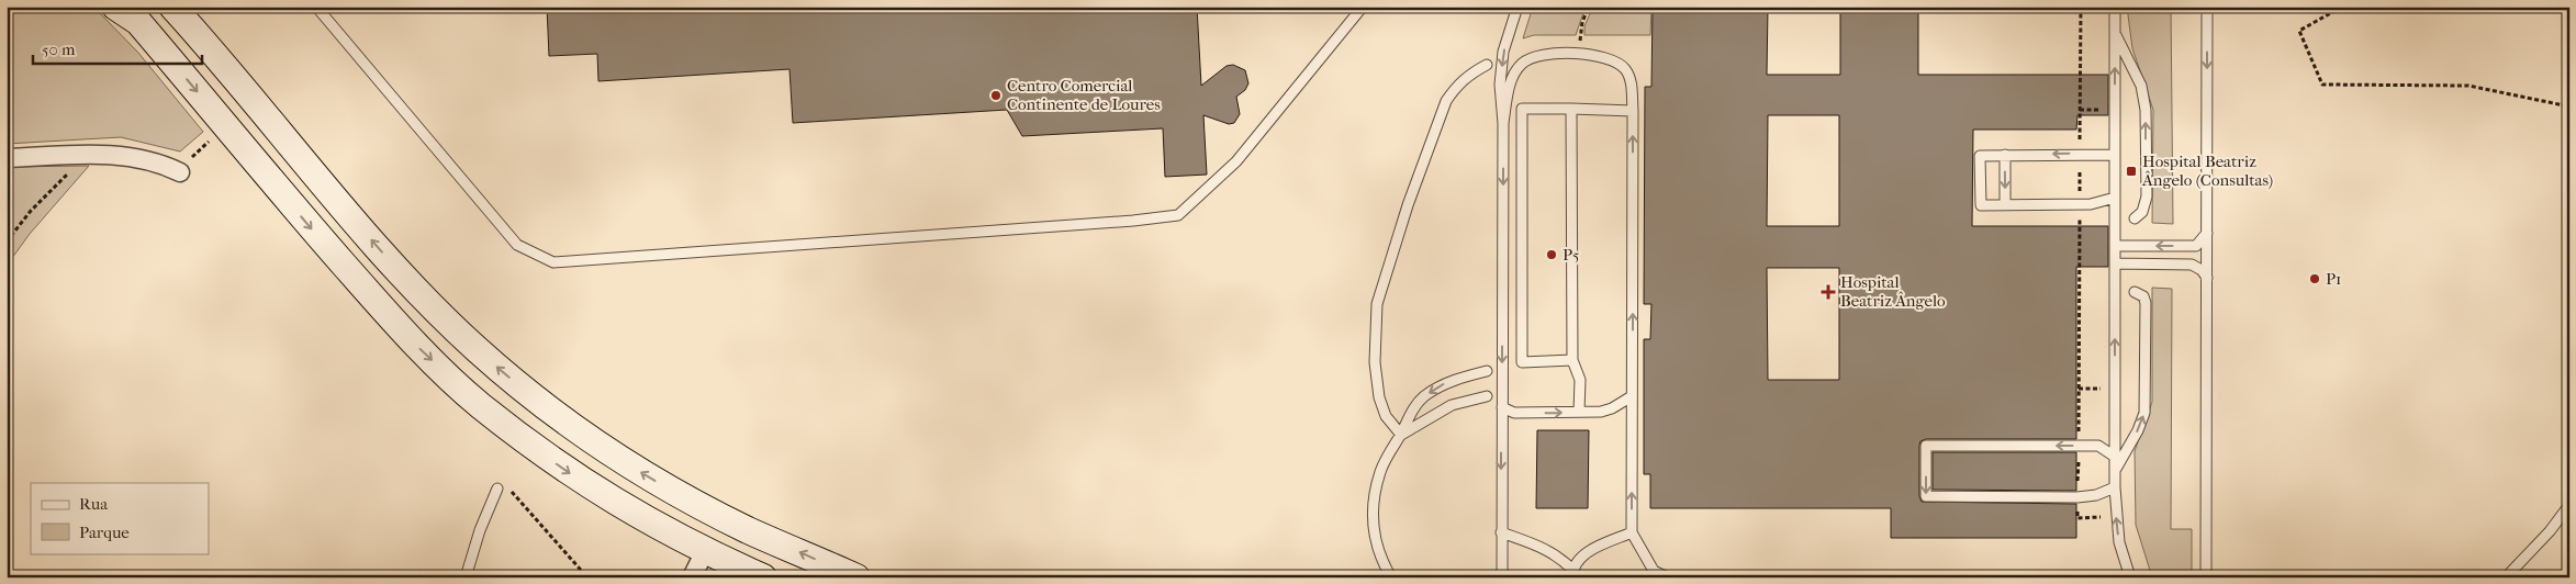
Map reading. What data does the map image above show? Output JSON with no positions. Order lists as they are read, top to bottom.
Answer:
{
  "places": {
    "other": ["Centro Comercial Continente de Loures", "P5", "P1"],
    "transit": ["Hospital Beatriz Ângelo (Consultas)"],
    "health": ["Hospital Beatriz Ângelo"]
  },
  "legend": ["Rua", "Parque"],
  "scale_bar": "50 m"
}
